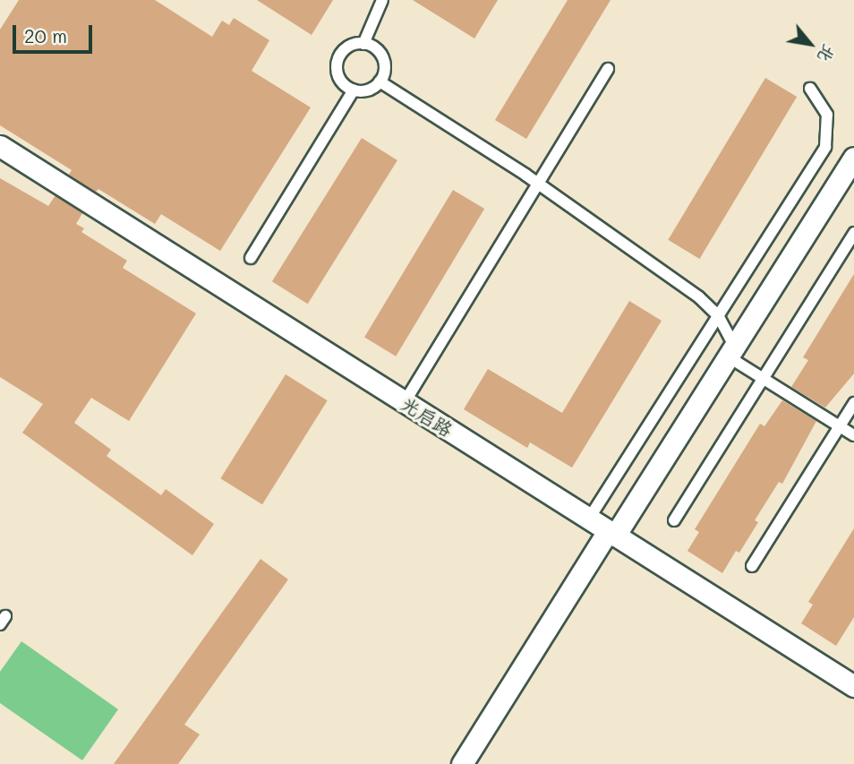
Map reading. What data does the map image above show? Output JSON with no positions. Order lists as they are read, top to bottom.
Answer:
{
  "streets": {
    "street": ["光启路"]
  },
  "scale_bar": "20 m",
  "north": "bottom right"
}
